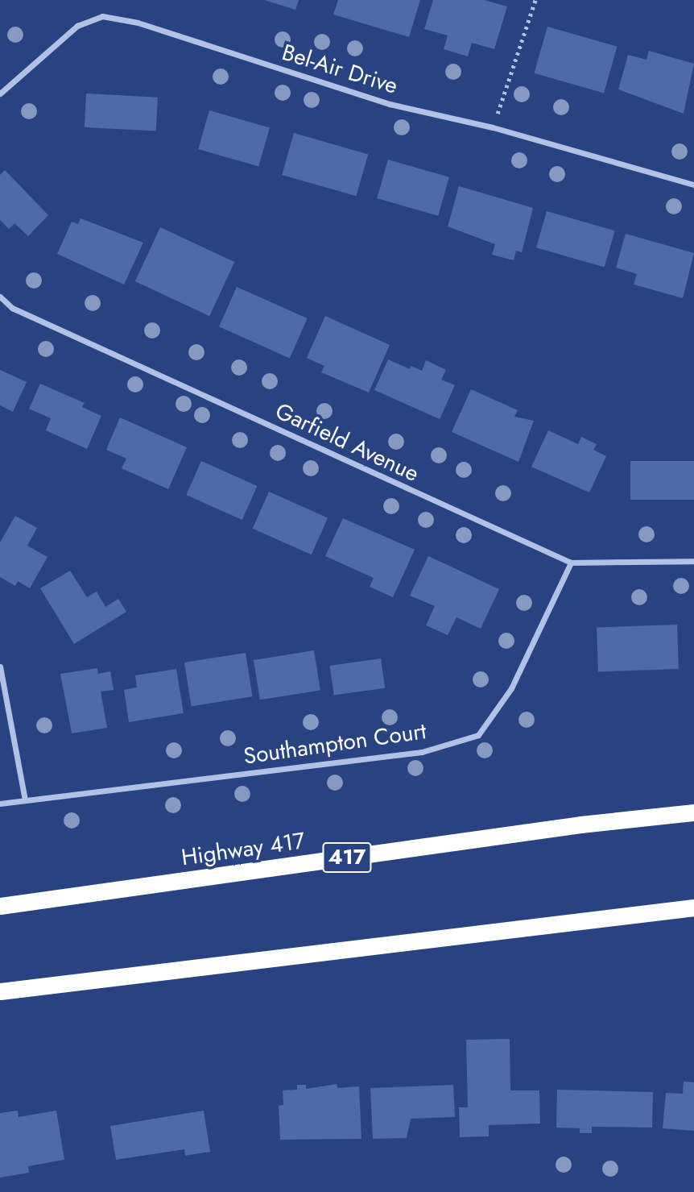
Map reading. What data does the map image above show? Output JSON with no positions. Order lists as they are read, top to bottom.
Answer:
{
  "streets": {
    "highway": ["Highway 417", "417"],
    "street": ["Bel-Air Drive", "Garfield Avenue", "Southampton Court"]
  },
  "crossings": [
    ["Garfield Avenue", "Southampton Court"]
  ]
}
